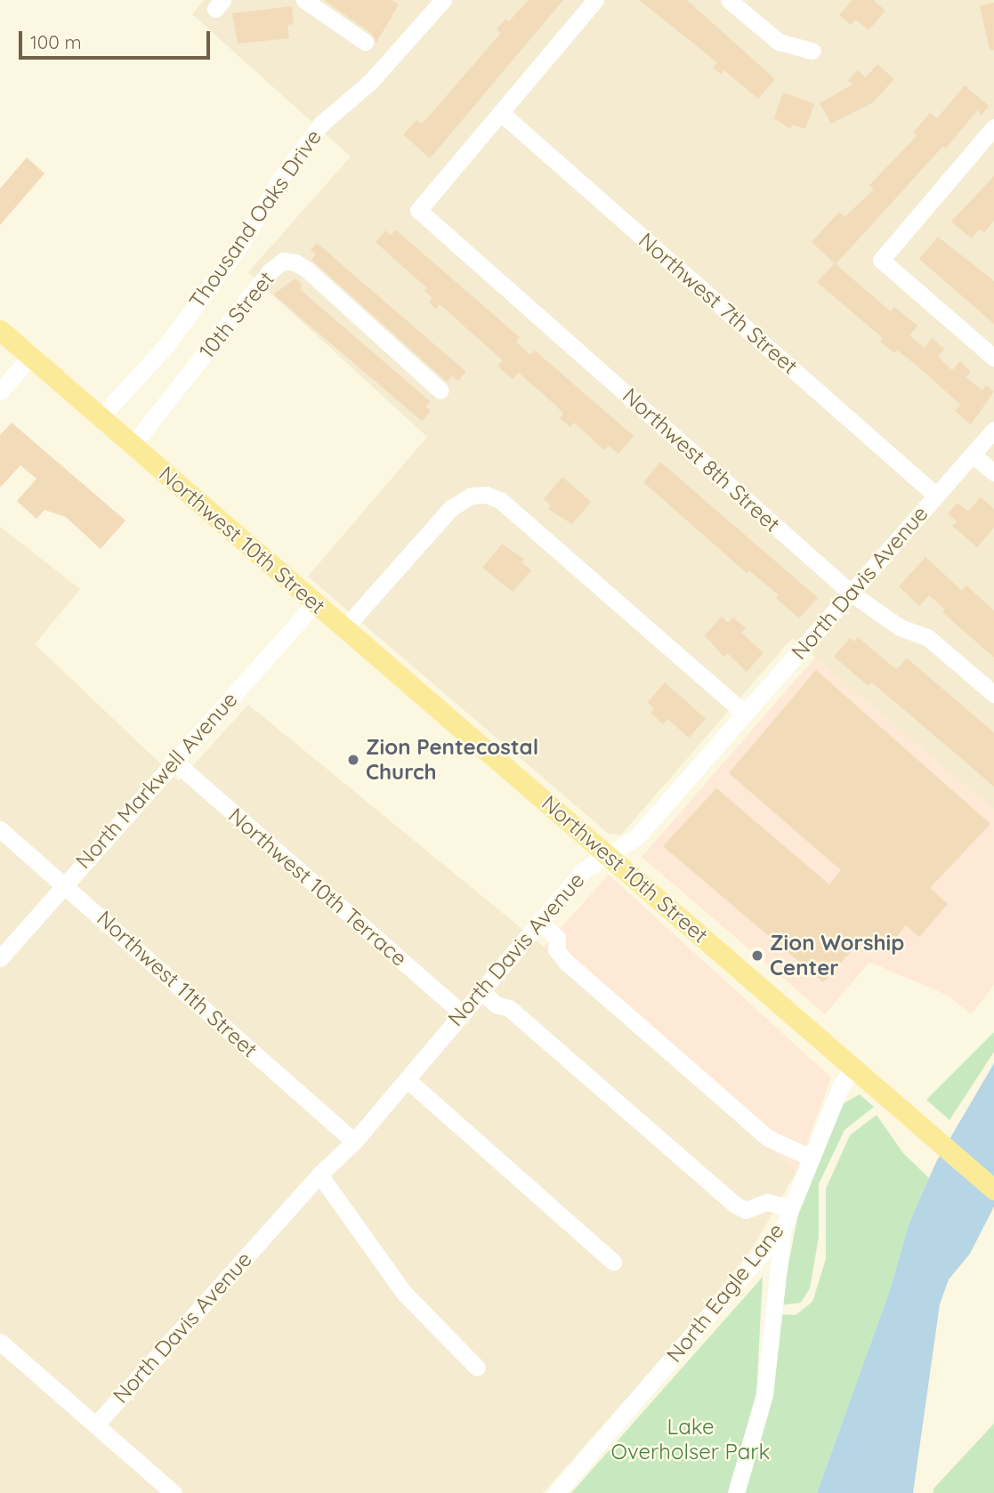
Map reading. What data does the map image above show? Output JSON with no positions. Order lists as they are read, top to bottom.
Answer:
{
  "streets": {
    "main road": ["Northwest 10th Street"],
    "street": [
      "Thousand Oaks Drive",
      "Northwest 7th Street",
      "10th Street",
      "Northwest 8th Street",
      "North Davis Avenue",
      "North Markwell Avenue",
      "Northwest 10th Terrace",
      "Northwest 11th Street",
      "North Eagle Lane"
    ]
  },
  "crossings": [
    ["Thousand Oaks Drive", "Northwest 10th Street"],
    ["Northwest 7th Street", "Northwest 8th Street"],
    ["Northwest 7th Street", "North Davis Avenue"],
    ["10th Street", "Northwest 10th Street"],
    ["Northwest 8th Street", "North Davis Avenue"],
    ["Northwest 10th Street", "North Davis Avenue"],
    ["Northwest 10th Street", "North Markwell Avenue"],
    ["Northwest 10th Street", "North Eagle Lane"],
    ["North Davis Avenue", "Northwest 10th Terrace"],
    ["North Davis Avenue", "Northwest 11th Street"],
    ["North Markwell Avenue", "Northwest 10th Terrace"],
    ["North Markwell Avenue", "Northwest 11th Street"]
  ],
  "parks": ["Lake Overholser Park"],
  "places": ["Zion Pentecostal Church", "Zion Worship Center"],
  "scale_bar": "100 m"
}
